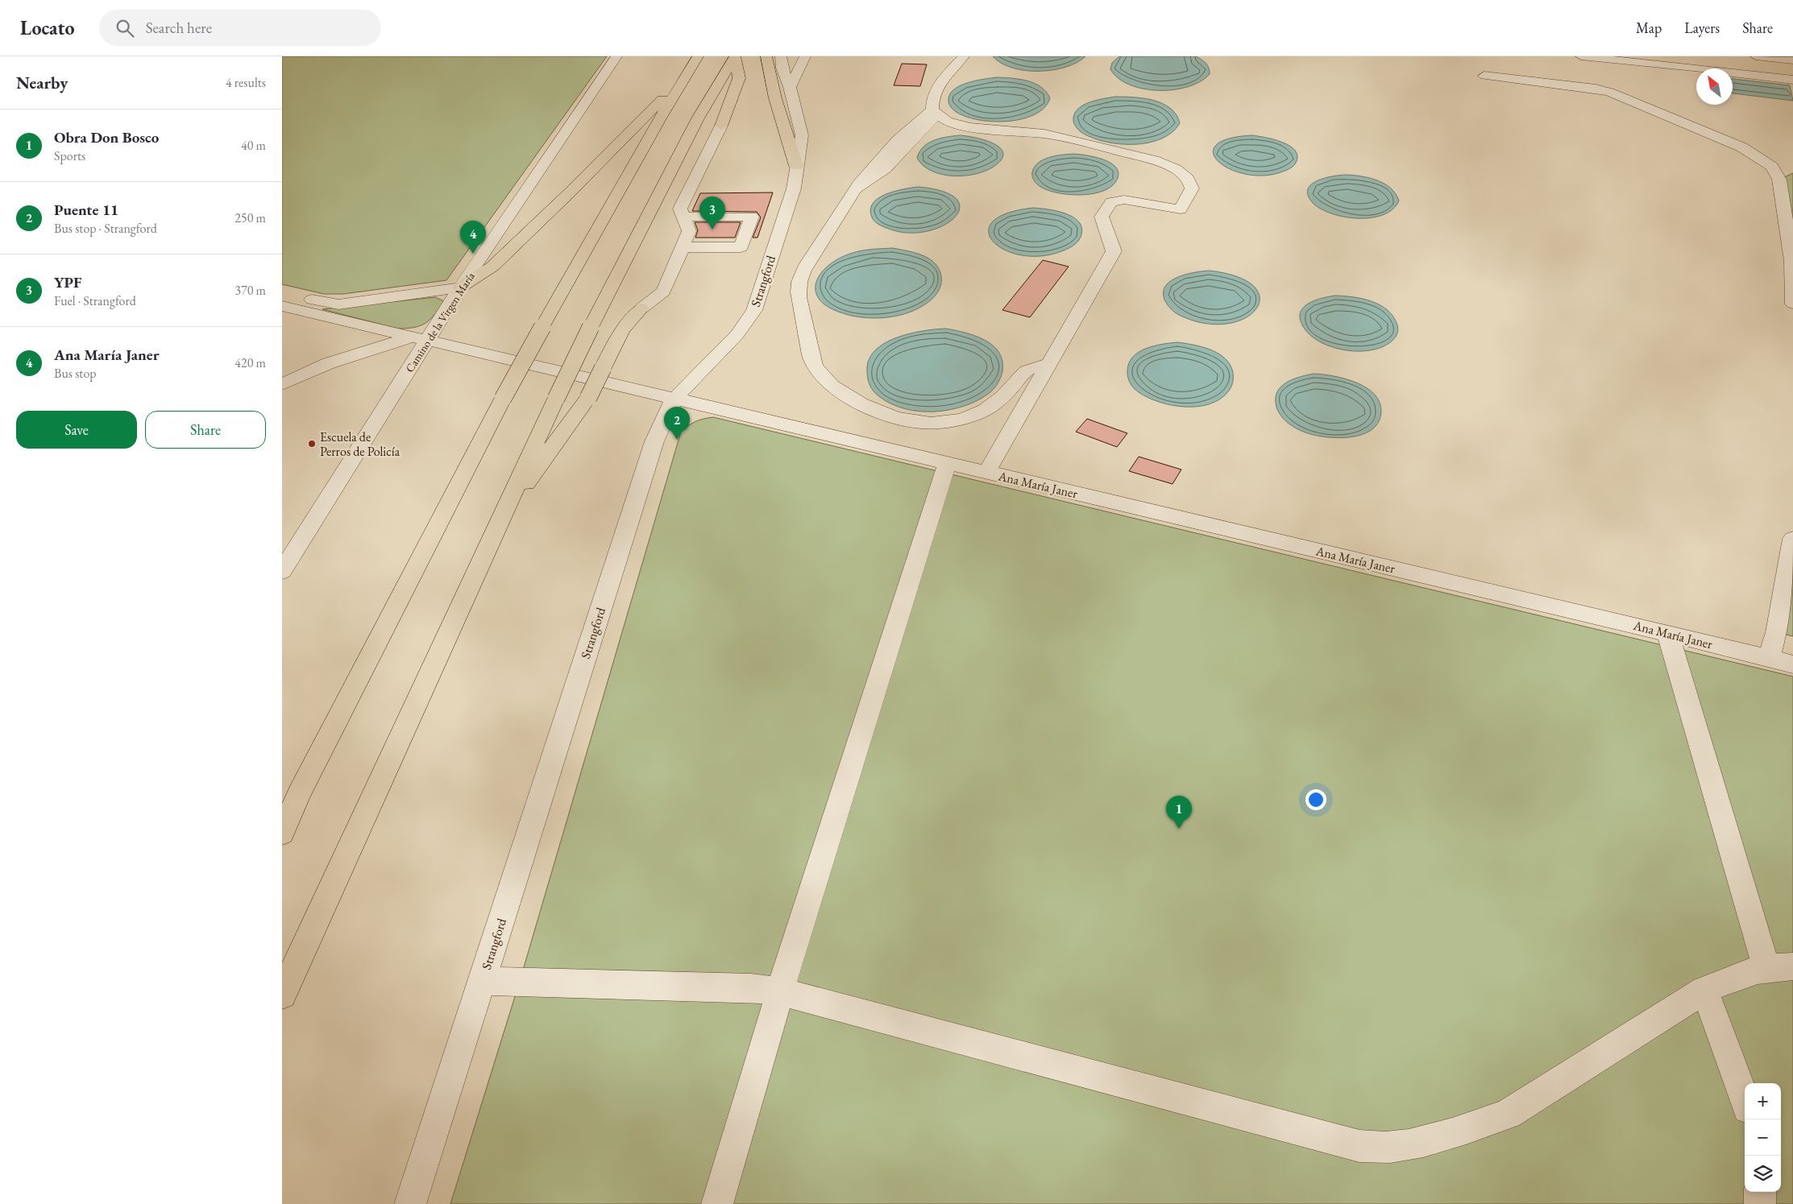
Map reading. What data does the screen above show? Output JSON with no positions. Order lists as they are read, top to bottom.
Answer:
{
  "streets": {
    "street": ["Strangford", "Camino de la Virgen María", "Ana María Janer"]
  },
  "crossings": [
    ["Strangford", "Ana María Janer"],
    ["Camino de la Virgen María", "Ana María Janer"]
  ],
  "places": ["Escuela de Perros de Policía"],
  "north": "top left",
  "page": {
    "header": "Locato",
    "search": "Search here",
    "nav": ["Map", "Layers", "Share"],
    "heading": ["Nearby", "4 results"],
    "list": [
      {
        "mark": "1",
        "name": "Obra Don Bosco",
        "note": "Sports",
        "value": "40 m"
      },
      {
        "mark": "2",
        "name": "Puente 11",
        "note": "Bus stop · Strangford",
        "value": "250 m"
      },
      {
        "mark": "3",
        "name": "YPF",
        "note": "Fuel · Strangford",
        "value": "370 m"
      },
      {
        "mark": "4",
        "name": "Ana María Janer",
        "note": "Bus stop",
        "value": "420 m"
      }
    ],
    "pins": [
      "3",
      "4",
      "2",
      "1"
    ],
    "buttons": ["Save", "Share"],
    "map_buttons": ["+", "−"]
  }
}
